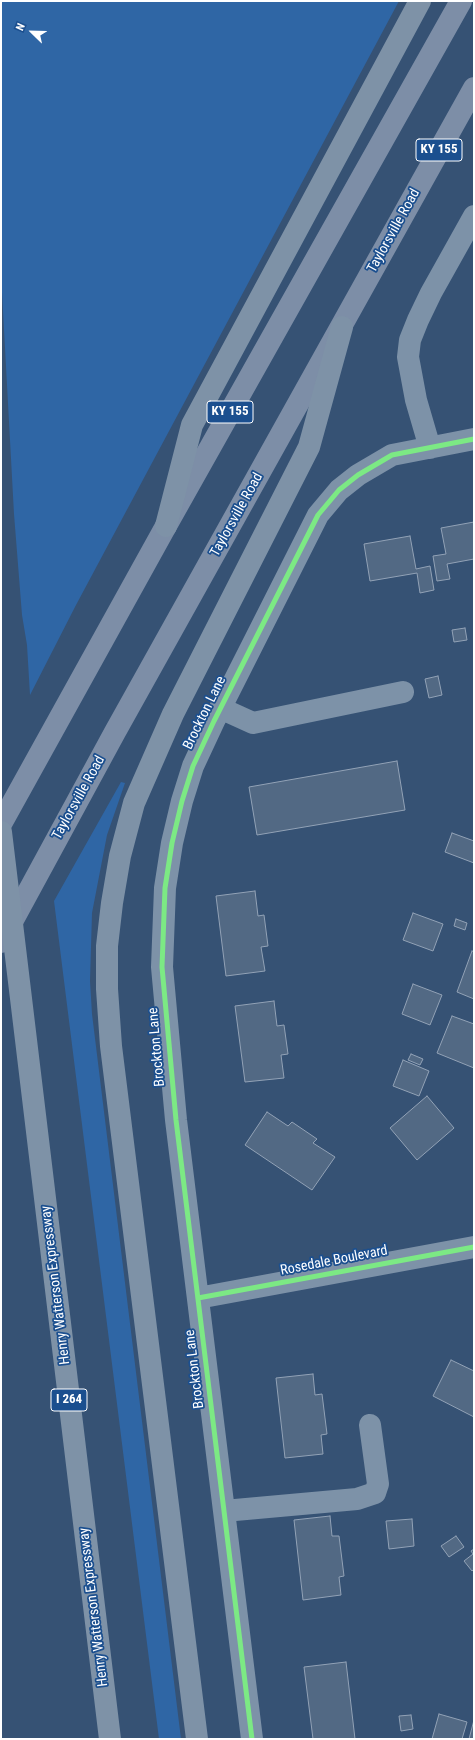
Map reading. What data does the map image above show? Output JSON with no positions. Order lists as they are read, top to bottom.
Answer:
{
  "streets": {
    "highway": ["Henry Watterson Expressway", "I 264"],
    "main road": ["KY 155", "Taylorsville Road"],
    "street": ["Brockton Lane", "Rosedale Boulevard"]
  },
  "crossings": [
    ["Brockton Lane", "Rosedale Boulevard"]
  ],
  "north": "top left"
}
